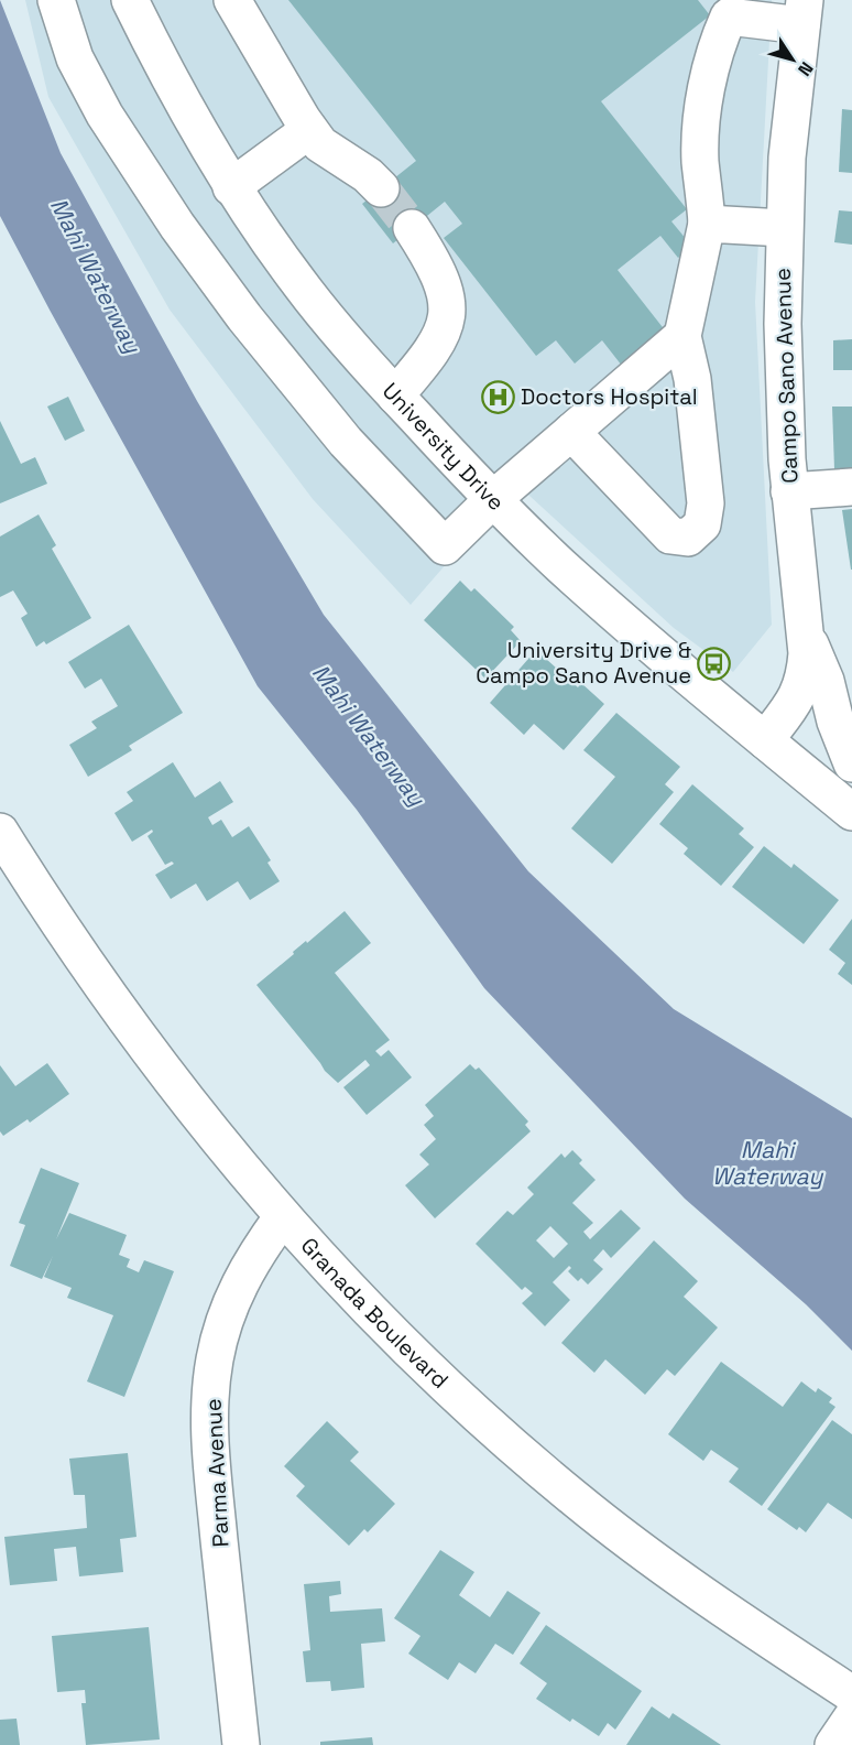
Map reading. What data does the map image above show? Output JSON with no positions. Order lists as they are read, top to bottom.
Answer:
{
  "streets": {
    "street": [
      "Campo Sano Avenue",
      "University Drive",
      "Granada Boulevard",
      "Parma Avenue"
    ]
  },
  "crossings": [
    ["Campo Sano Avenue", "University Drive"],
    ["Granada Boulevard", "Parma Avenue"]
  ],
  "water": ["Mahi Waterway"],
  "places": {
    "hospital": ["Doctors Hospital"],
    "bus stop": ["University Drive & Campo Sano Avenue"]
  },
  "north": "bottom right"
}
